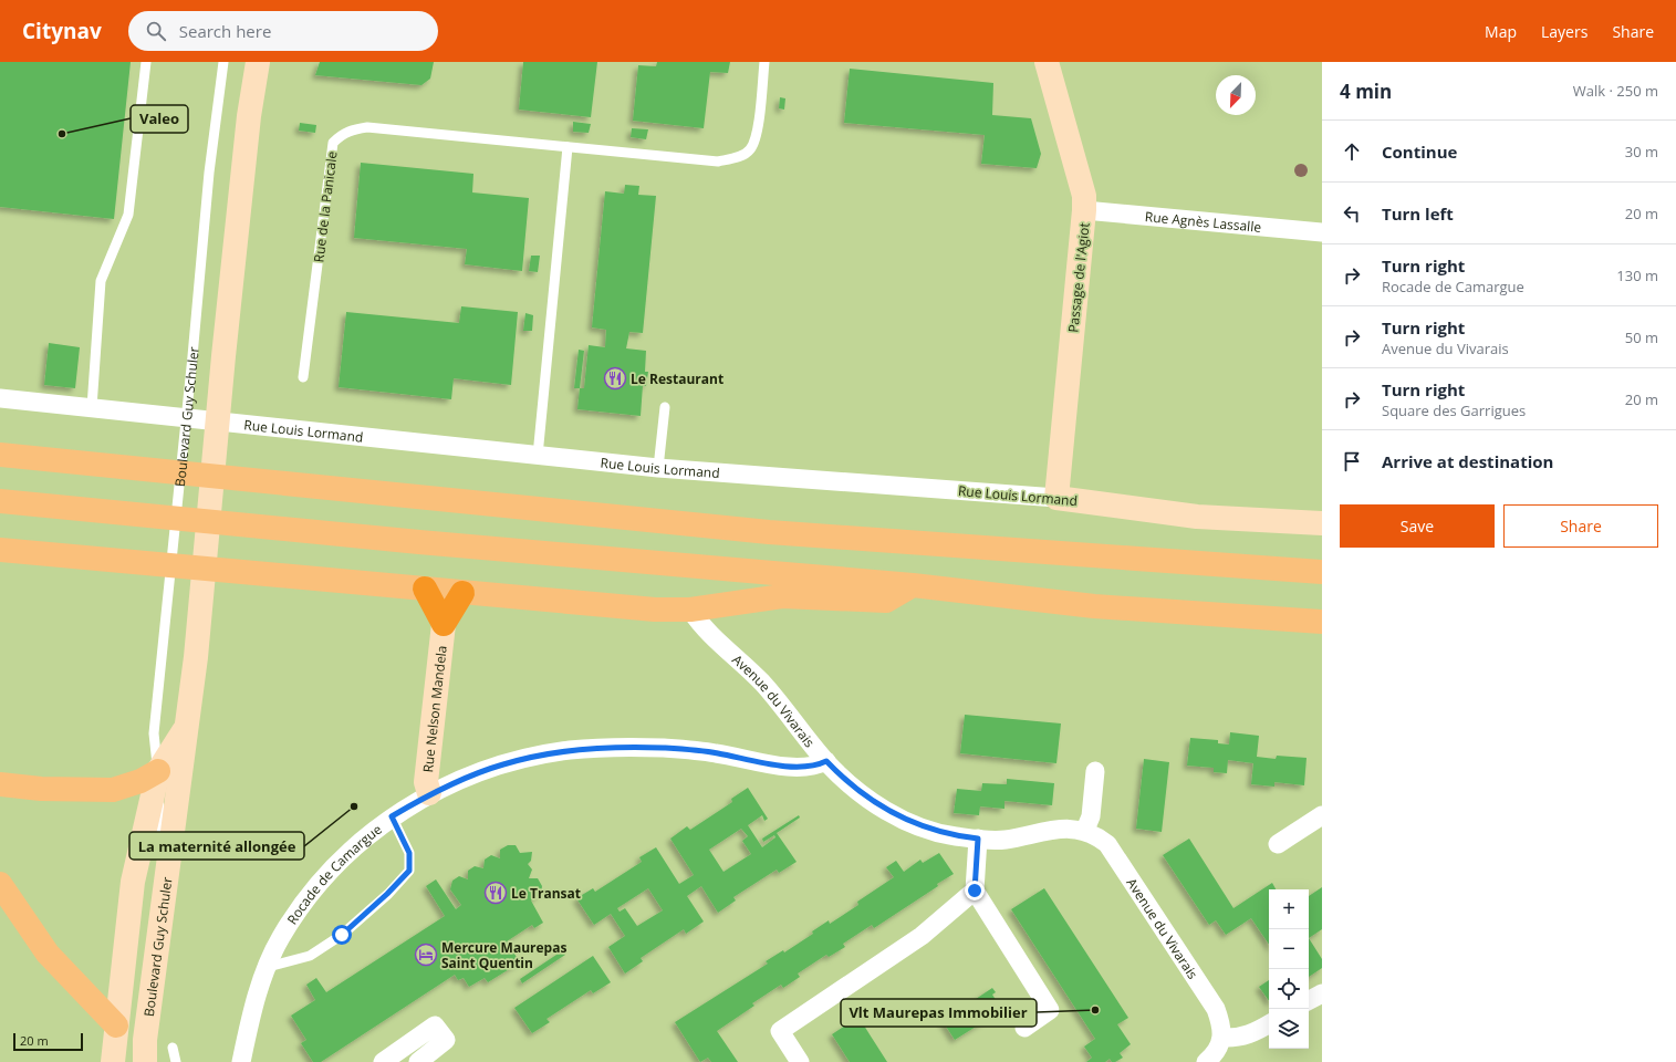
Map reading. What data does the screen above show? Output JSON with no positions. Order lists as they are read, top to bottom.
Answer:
{
  "streets": {
    "street": [
      "Rue Agnès Lassalle",
      "Passage de l'Agiot",
      "Boulevard Guy Schuler",
      "Rue Louis Lormand",
      "Avenue du Vivarais",
      "Rue Nelson Mandela",
      "Rocade de Camargue"
    ],
    "lane": ["Rue de la Panicale"]
  },
  "crossings": [
    ["Rue Agnès Lassalle", "Passage de l'Agiot"],
    ["Passage de l'Agiot", "Rue Louis Lormand"],
    ["Avenue du Vivarais", "Rocade de Camargue"],
    ["Rue Nelson Mandela", "Rocade de Camargue"]
  ],
  "places": {
    "other": ["Valeo", "La maternité allongée", "Vlt Maurepas Immobilier"],
    "restaurant": ["Le Restaurant", "Le Transat"],
    "hotel": ["Mercure Maurepas Saint Quentin"]
  },
  "scale_bar": "20 m",
  "north": "bottom left",
  "page": {
    "header": "Citynav",
    "search": "Search here",
    "nav": ["Map", "Layers", "Share"],
    "heading": ["4 min", "Walk · 250 m"],
    "list": [
      ["Continue", "30 m"],
      ["Turn left", "20 m"],
      ["Turn right", "Rocade de Camargue", "130 m"],
      ["Turn right", "Avenue du Vivarais", "50 m"],
      ["Turn right", "Square des Garrigues", "20 m"],
      "Arrive at destination"
    ],
    "buttons": ["Save", "Share"],
    "map_buttons": ["+", "−"],
    "scale": "20 m"
  }
}
